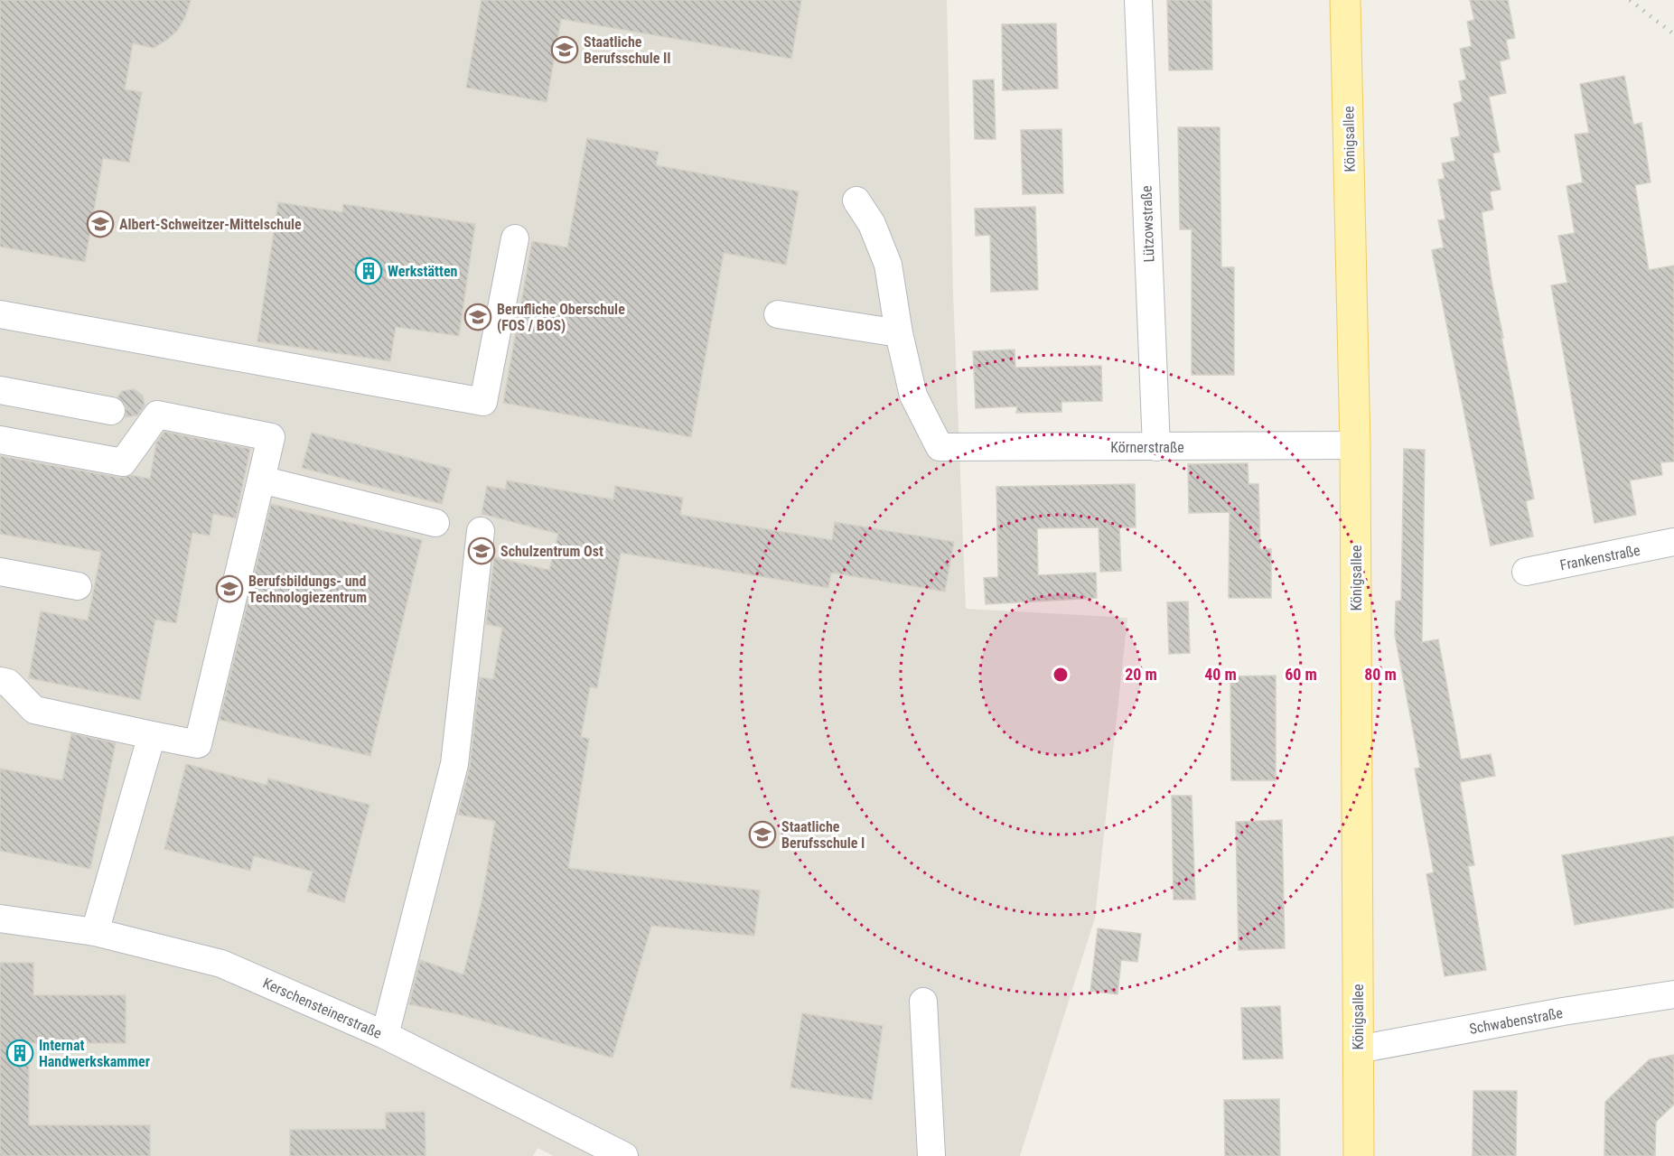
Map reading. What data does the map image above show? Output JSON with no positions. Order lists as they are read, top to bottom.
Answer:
{
  "streets": {
    "main road": ["Königsallee"],
    "street": [
      "Lützowstraße",
      "Körnerstraße",
      "Frankenstraße",
      "Kerschensteinerstraße",
      "Schwabenstraße"
    ]
  },
  "crossings": [
    ["Königsallee", "Körnerstraße"],
    ["Königsallee", "Schwabenstraße"],
    ["Lützowstraße", "Körnerstraße"]
  ],
  "places": {
    "school or university": [
      "Staatliche Berufsschule II",
      "Albert-Schweitzer-Mittelschule",
      "Berufliche Oberschule (FOS / BOS)",
      "Schulzentrum Ost",
      "Berufsbildungs- und Technologiezentrum",
      "Staatliche Berufsschule I"
    ],
    "building": ["Werkstätten", "Internat Handwerkskammer"]
  },
  "rings": [
    "20 m",
    "40 m",
    "60 m",
    "80 m"
  ]
}
